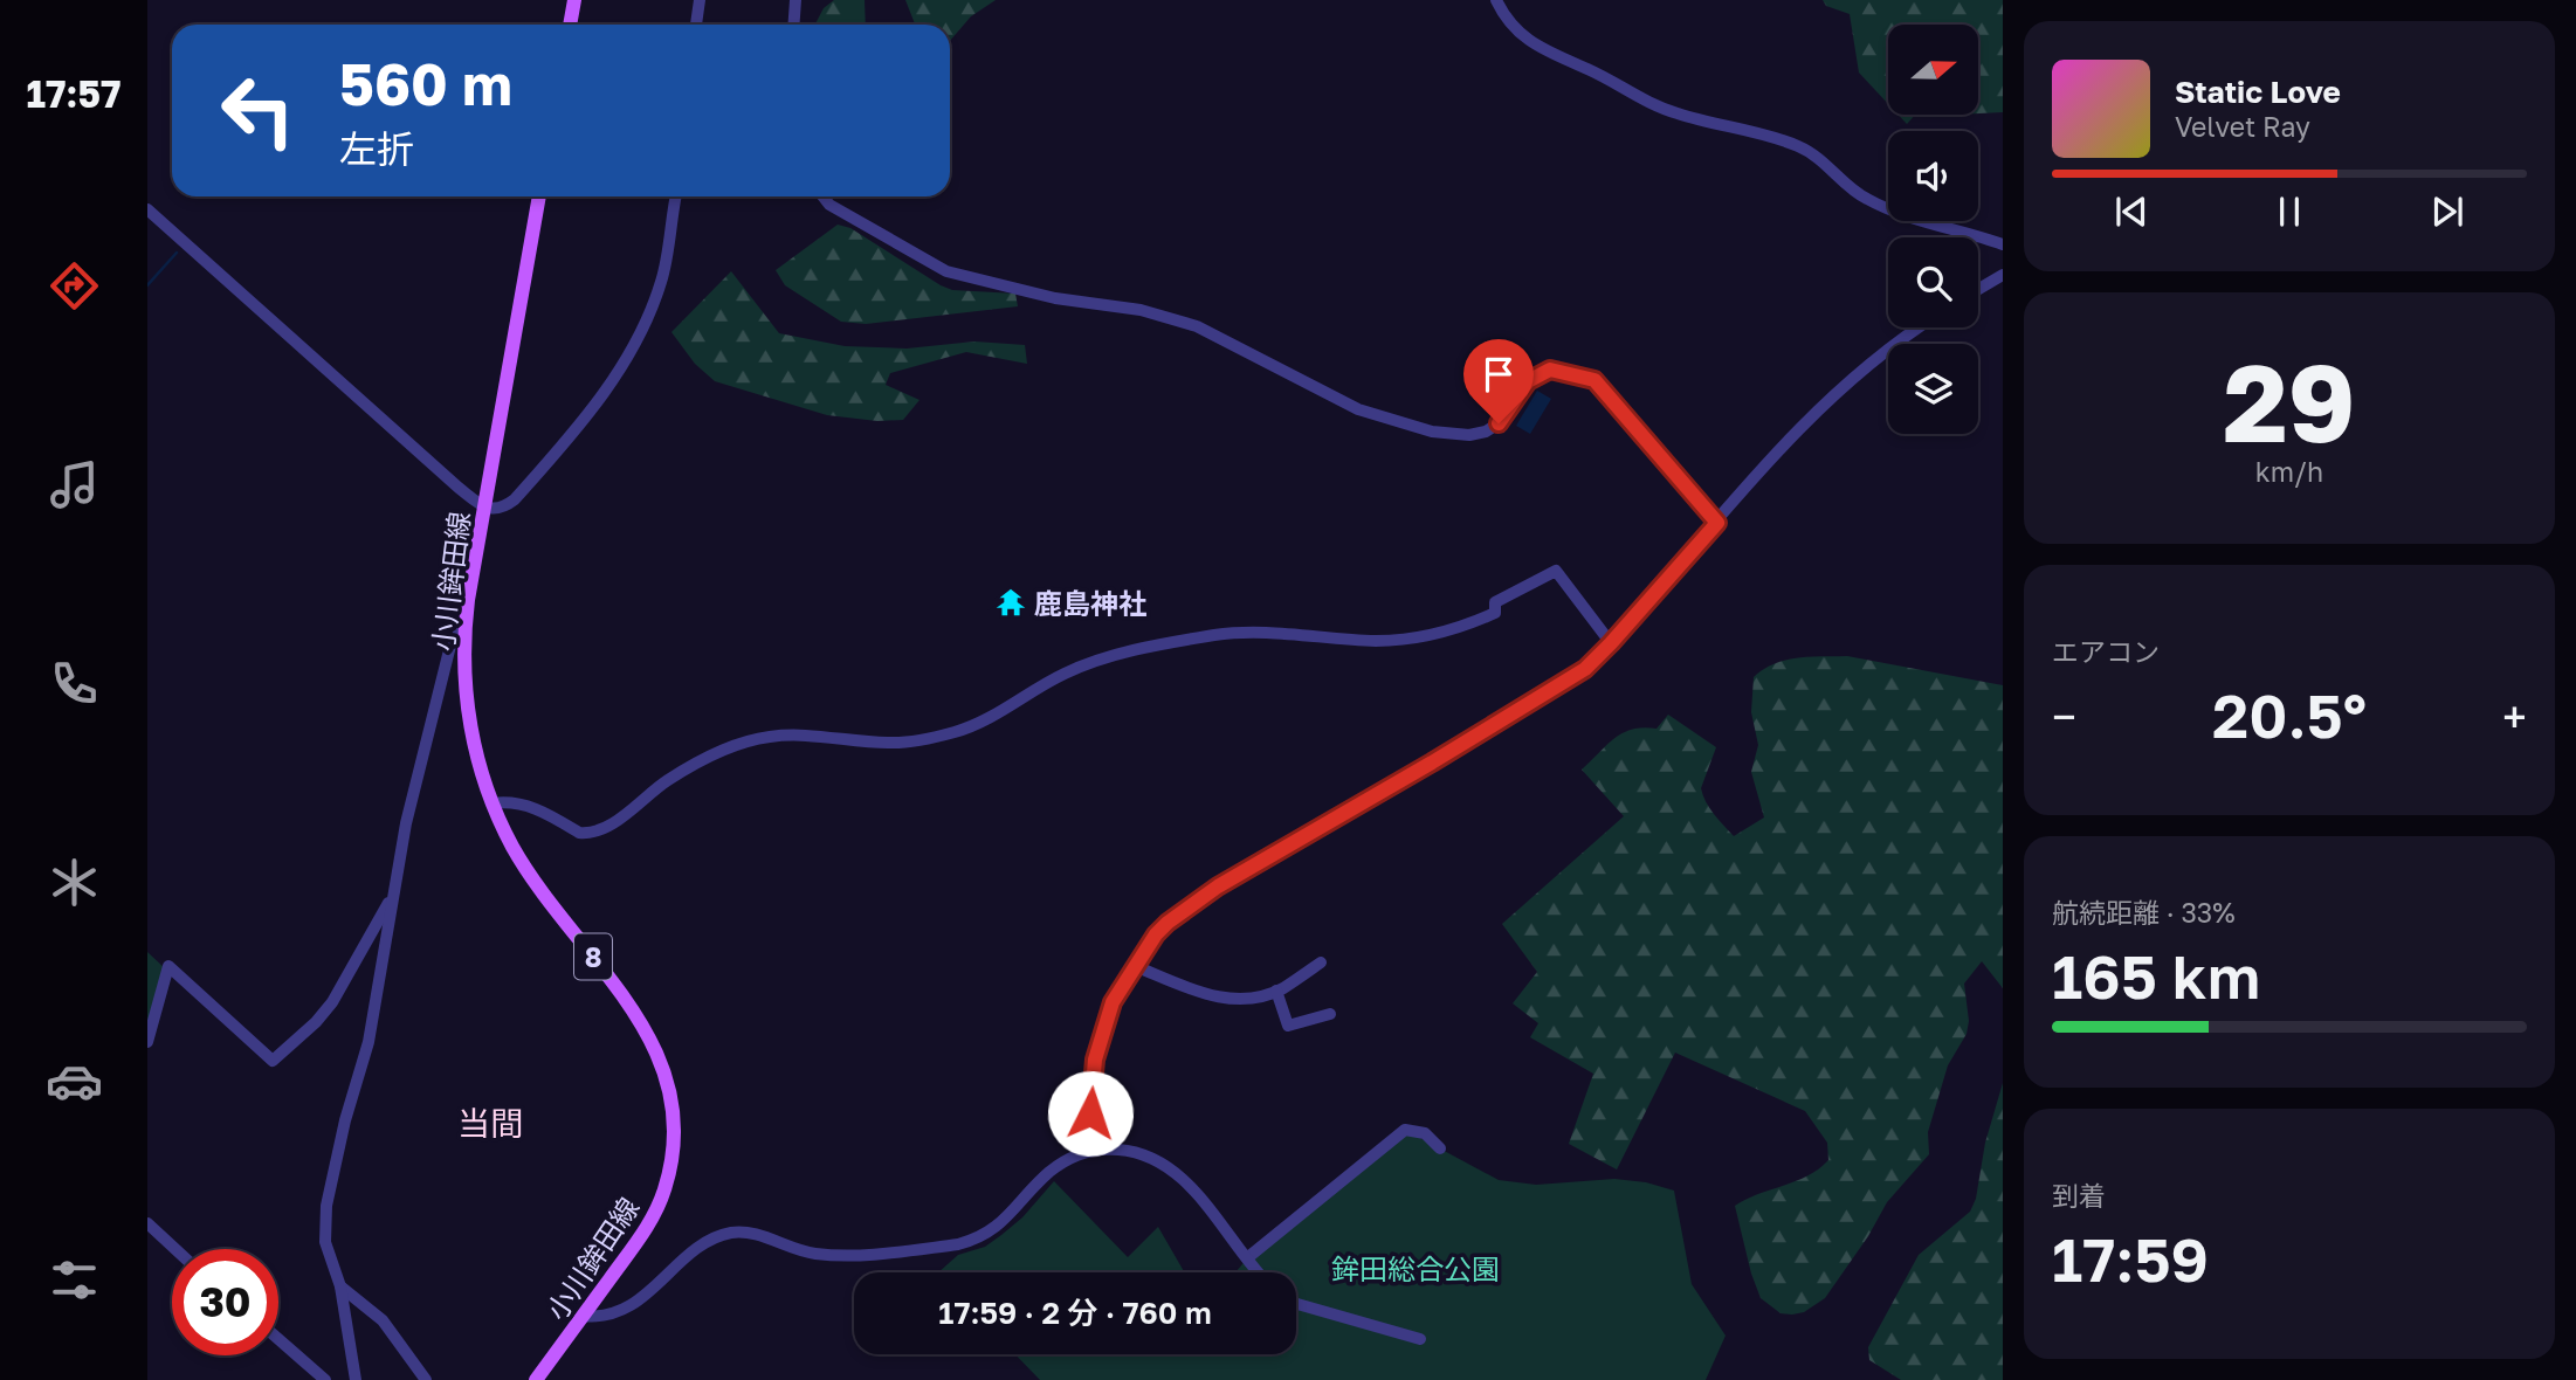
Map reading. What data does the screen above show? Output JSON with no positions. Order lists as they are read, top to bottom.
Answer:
{
  "streets": {
    "main road": ["小川鉾田線", "8"]
  },
  "districts": ["当間"],
  "parks": ["鉾田総合公園"],
  "places": {
    "temple": ["鹿島神社"]
  },
  "north": "right",
  "page": {
    "tabs": "17:57",
    "turn": ["560 m", "左折"],
    "song": ["Static Love", "Velvet Ray"],
    "tile": [
      ["29", "km/h"],
      "エアコン",
      ["航続距離 · 33%", "165 km"],
      ["到着", "17:59"]
    ],
    "heat": ["−", "20.5°", "+"],
    "limit": "30",
    "trip": "17:59 · 2 分 · 760 m"
  }
}
